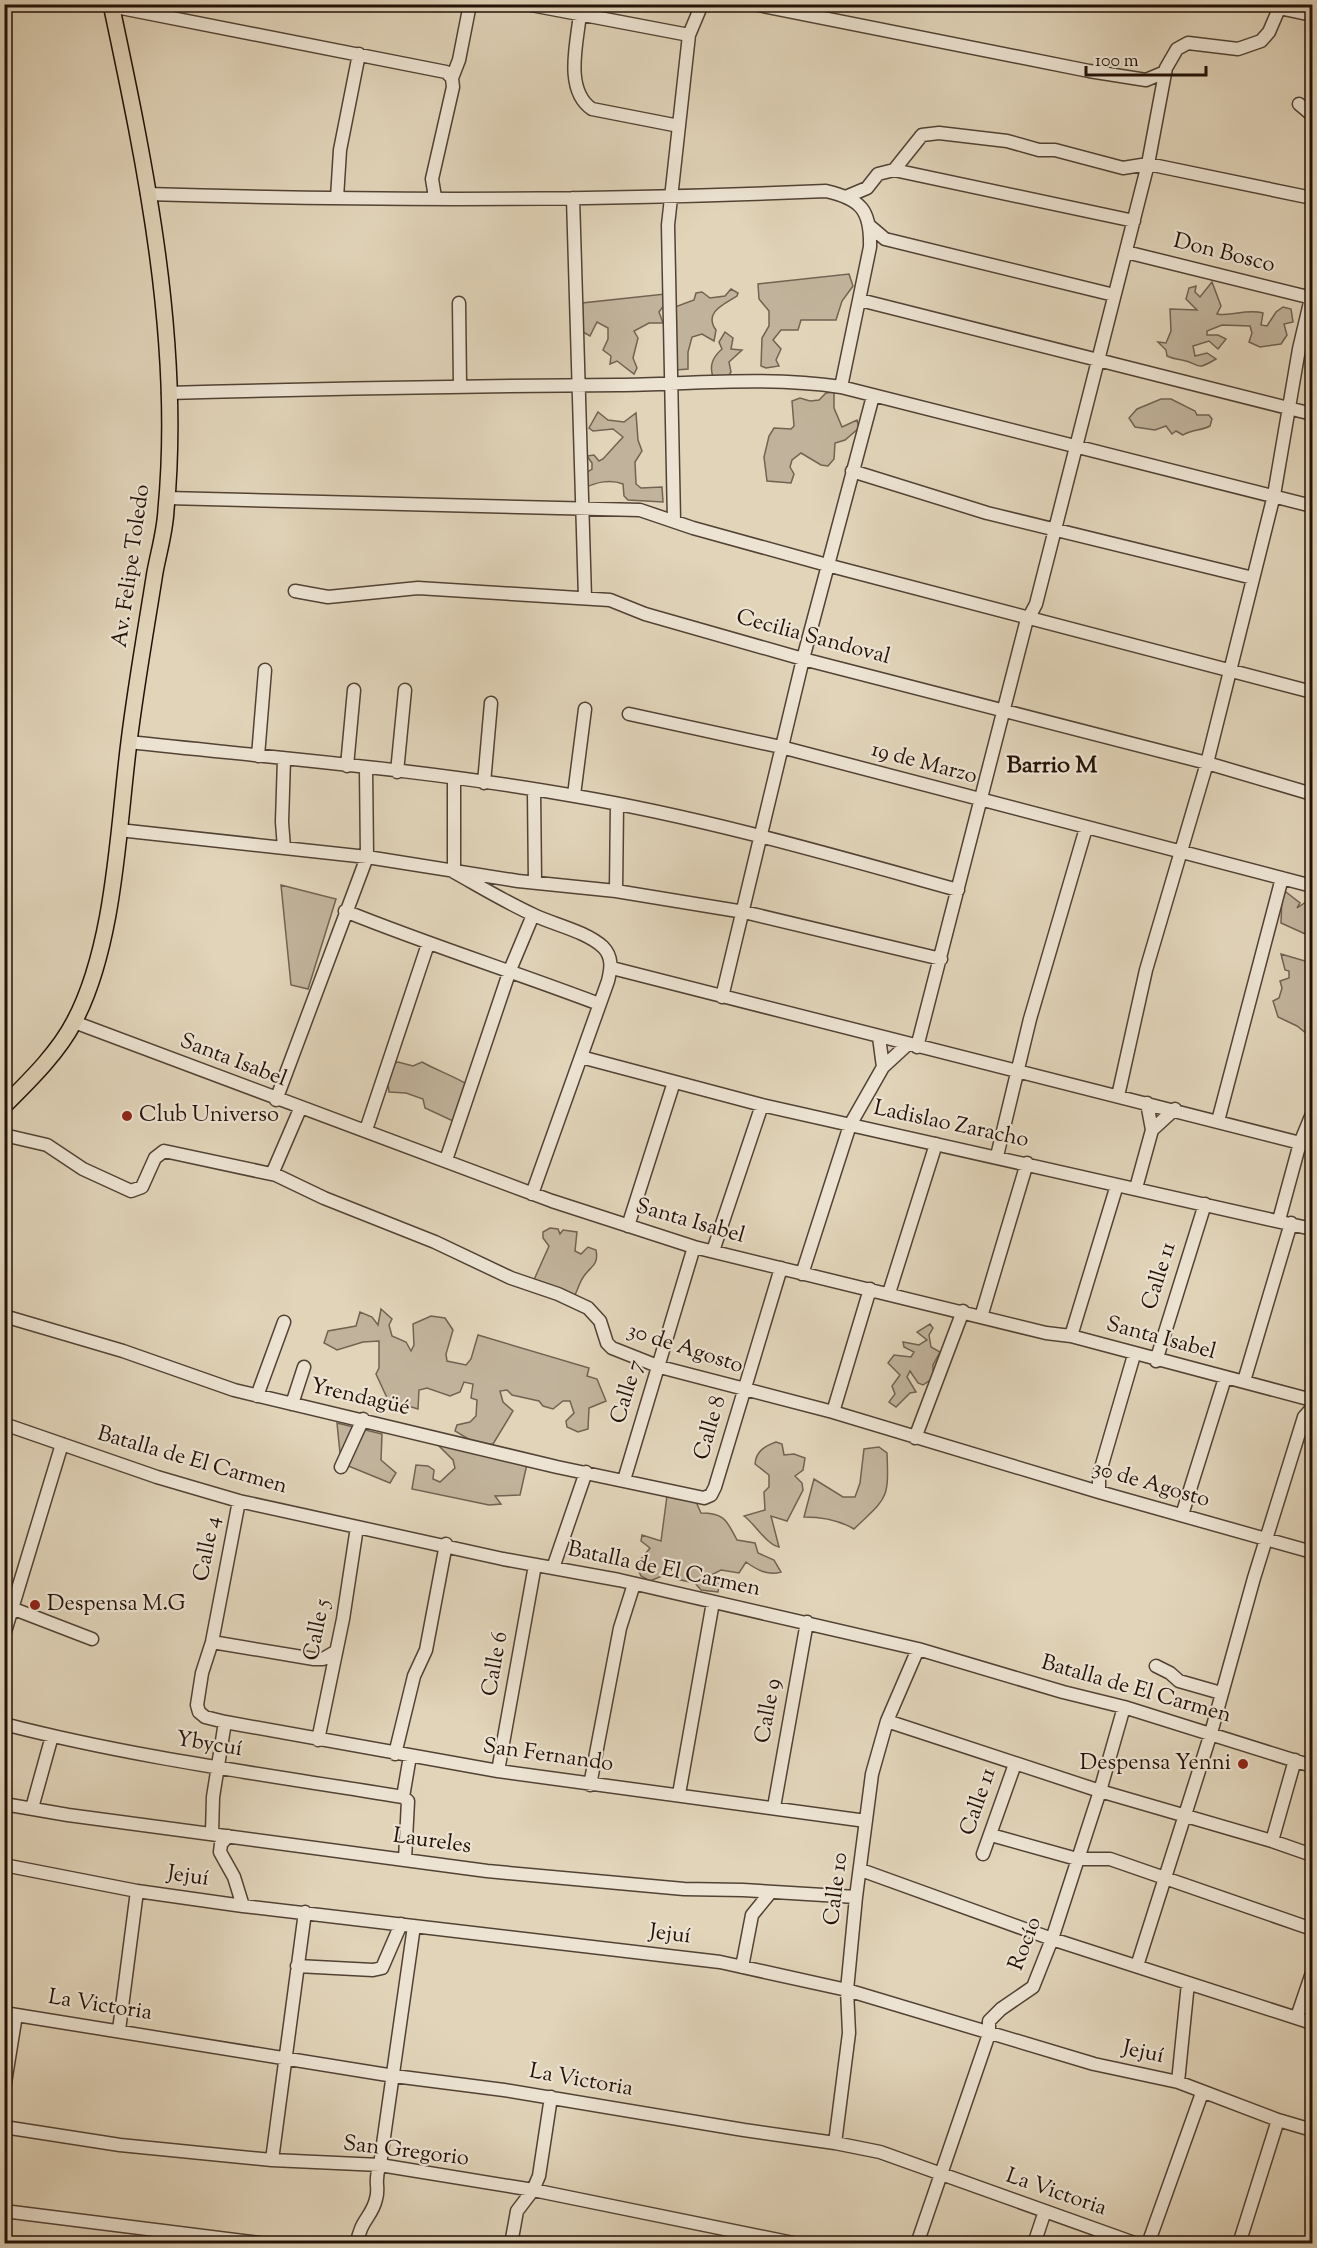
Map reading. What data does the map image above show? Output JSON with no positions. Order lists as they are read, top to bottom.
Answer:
{
  "streets": {
    "main road": ["Av. Felipe Toledo"],
    "street": [
      "Don Bosco",
      "Cecilia Sandoval",
      "19 de Marzo",
      "Santa Isabel",
      "Ladislao Zaracho",
      "Calle 11",
      "30 de Agosto",
      "Calle 7",
      "Yrendagüé",
      "Calle 8",
      "Batalla de El Carmen",
      "Calle 4",
      "Calle 5",
      "Calle 6",
      "Calle 9",
      "Ybycuí",
      "San Fernando",
      "Laureles",
      "Jejuí",
      "Calle 10",
      "Rocío",
      "La Victoria",
      "San Gregorio"
    ]
  },
  "crossings": [
    ["Av. Felipe Toledo", "Santa Isabel"],
    ["Santa Isabel", "Calle 11"],
    ["Santa Isabel", "Calle 7"],
    ["Santa Isabel", "Calle 8"],
    ["Ladislao Zaracho", "Calle 11"],
    ["30 de Agosto", "Calle 7"],
    ["30 de Agosto", "Calle 8"],
    ["Calle 7", "Yrendagüé"],
    ["Yrendagüé", "Calle 8"],
    ["Batalla de El Carmen", "Calle 4"],
    ["Batalla de El Carmen", "Calle 5"],
    ["Batalla de El Carmen", "Calle 6"],
    ["Batalla de El Carmen", "Calle 9"],
    ["Batalla de El Carmen", "Calle 10"],
    ["Batalla de El Carmen", "Rocío"],
    ["Calle 5", "San Fernando"],
    ["Calle 6", "San Fernando"],
    ["Calle 9", "San Fernando"],
    ["San Fernando", "Calle 10"],
    ["Laureles", "Calle 10"],
    ["Jejuí", "Calle 10"],
    ["Jejuí", "Rocío"],
    ["Calle 10", "La Victoria"],
    ["Rocío", "La Victoria"]
  ],
  "districts": ["Barrio M"],
  "places": ["Club Universo", "Despensa M.G", "Despensa Yenni"],
  "scale_bar": "100 m"
}
